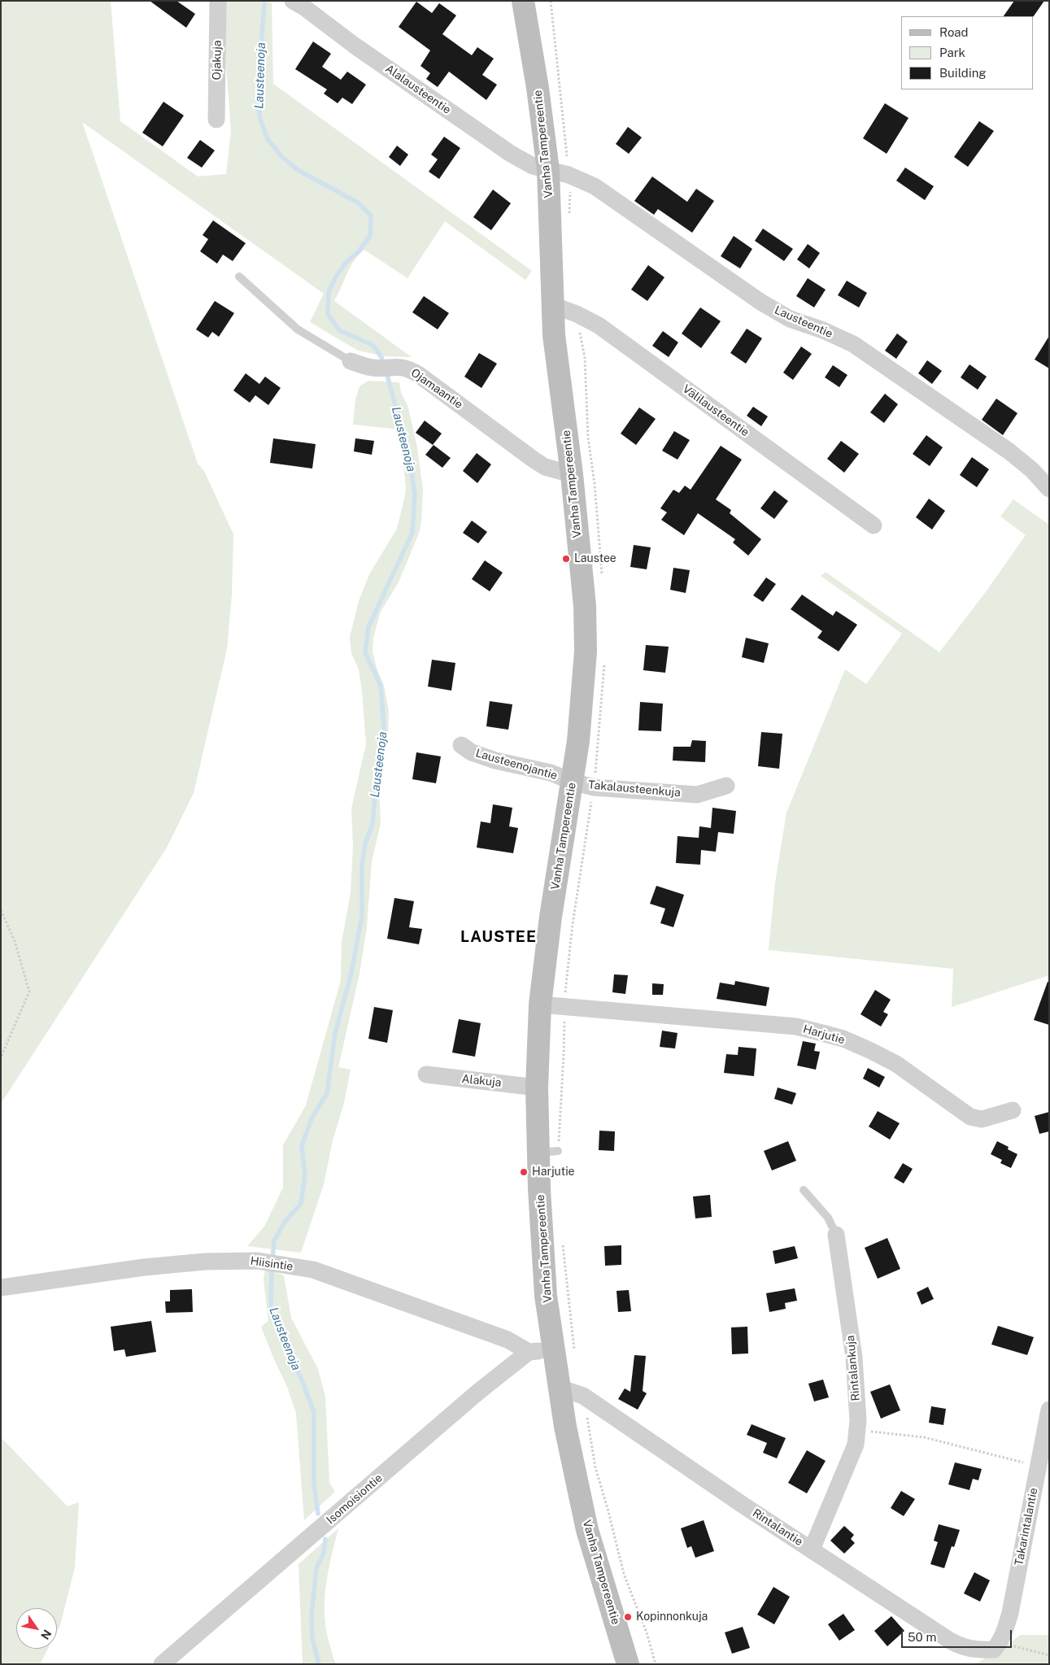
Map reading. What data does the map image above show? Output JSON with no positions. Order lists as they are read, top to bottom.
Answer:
{
  "streets": {
    "main road": ["Vanha Tampereentie"],
    "street": [
      "Ojakuja",
      "Alalausteentie",
      "Lausteentie",
      "Ojamaantie",
      "Välilausteentie",
      "Lausteenojantie",
      "Takalausteenkuja",
      "Harjutie",
      "Alakuja",
      "Hiisintie",
      "Rintalankuja",
      "Isomoisiontie",
      "Takarintalantie",
      "Rintalantie"
    ]
  },
  "crossings": [
    ["Alalausteentie", "Vanha Tampereentie"],
    ["Alalausteentie", "Lausteentie"],
    ["Vanha Tampereentie", "Lausteentie"],
    ["Vanha Tampereentie", "Ojamaantie"],
    ["Vanha Tampereentie", "Välilausteentie"],
    ["Vanha Tampereentie", "Lausteenojantie"],
    ["Vanha Tampereentie", "Takalausteenkuja"],
    ["Vanha Tampereentie", "Harjutie"],
    ["Vanha Tampereentie", "Alakuja"],
    ["Vanha Tampereentie", "Rintalantie"],
    ["Lausteenojantie", "Takalausteenkuja"],
    ["Hiisintie", "Isomoisiontie"],
    ["Rintalankuja", "Rintalantie"],
    ["Takarintalantie", "Rintalantie"]
  ],
  "districts": ["LAUSTEE"],
  "water": ["Lausteenoja"],
  "places": ["Laustee", "Harjutie", "Kopinnonkuja"],
  "legend": ["Road", "Park", "Building"],
  "scale_bar": "50 m",
  "north": "bottom right"
}
